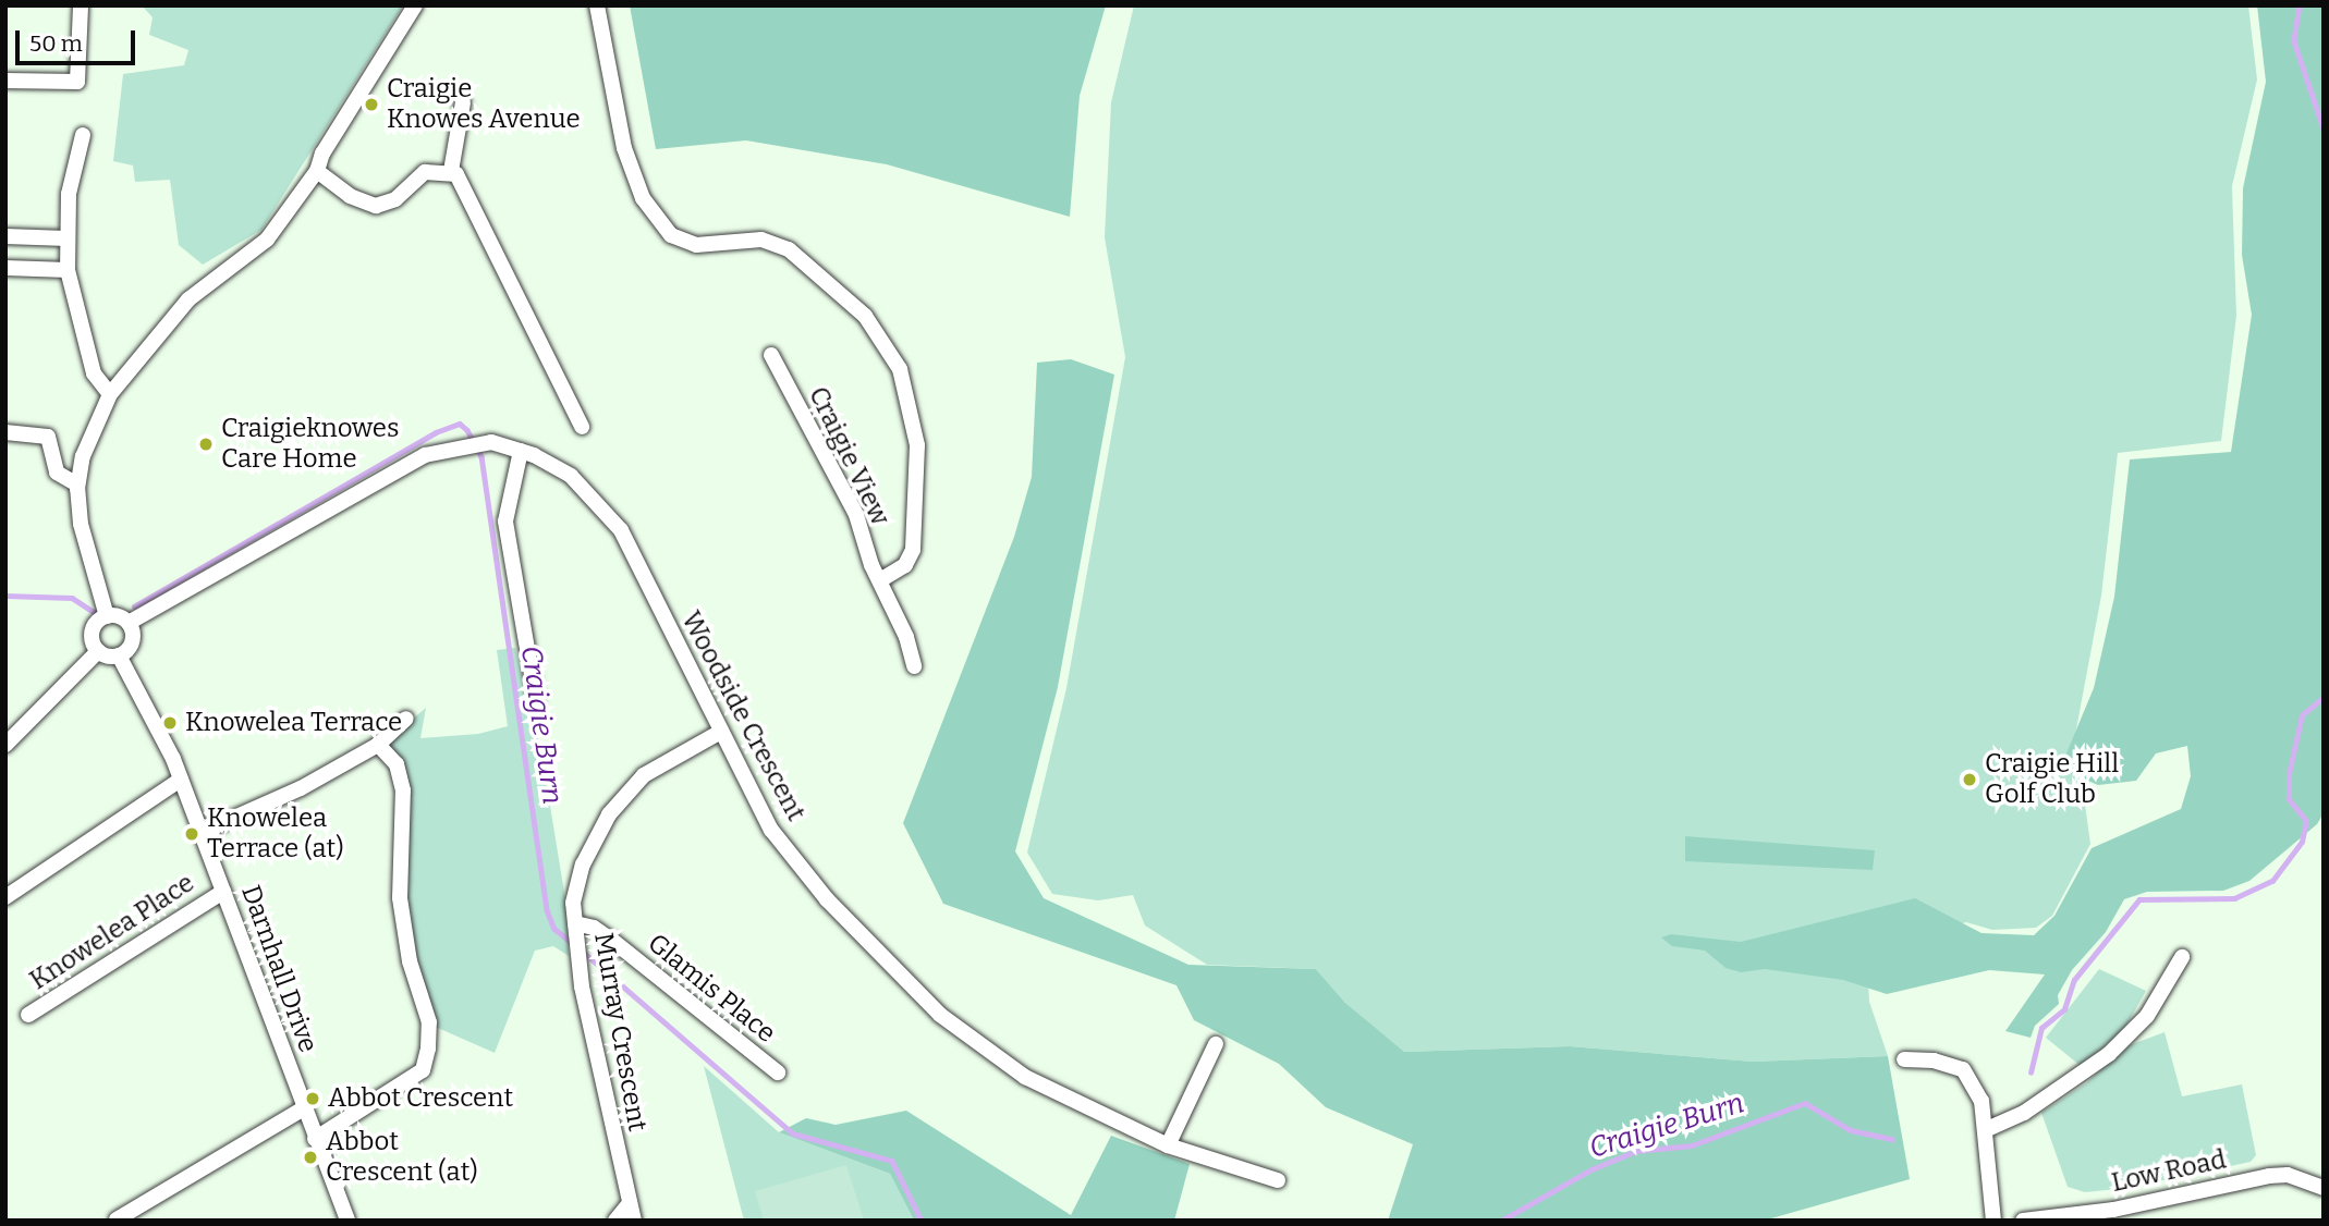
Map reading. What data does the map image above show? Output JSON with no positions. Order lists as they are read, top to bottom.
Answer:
{
  "streets": {
    "street": [
      "Craigie View",
      "Woodside Crescent",
      "Knowelea Place",
      "Darnhall Drive",
      "Glamis Place",
      "Murray Crescent",
      "Low Road"
    ]
  },
  "crossings": [
    ["Woodside Crescent", "Darnhall Drive"],
    ["Woodside Crescent", "Murray Crescent"],
    ["Knowelea Place", "Darnhall Drive"],
    ["Glamis Place", "Murray Crescent"]
  ],
  "water": ["Craigie Burn"],
  "places": [
    "Craigie Knowes Avenue",
    "Craigieknowes Care Home",
    "Knowelea Terrace",
    "Craigie Hill Golf Club",
    "Knowelea Terrace (at)",
    "Abbot Crescent",
    "Abbot Crescent (at)"
  ],
  "scale_bar": "50 m"
}
